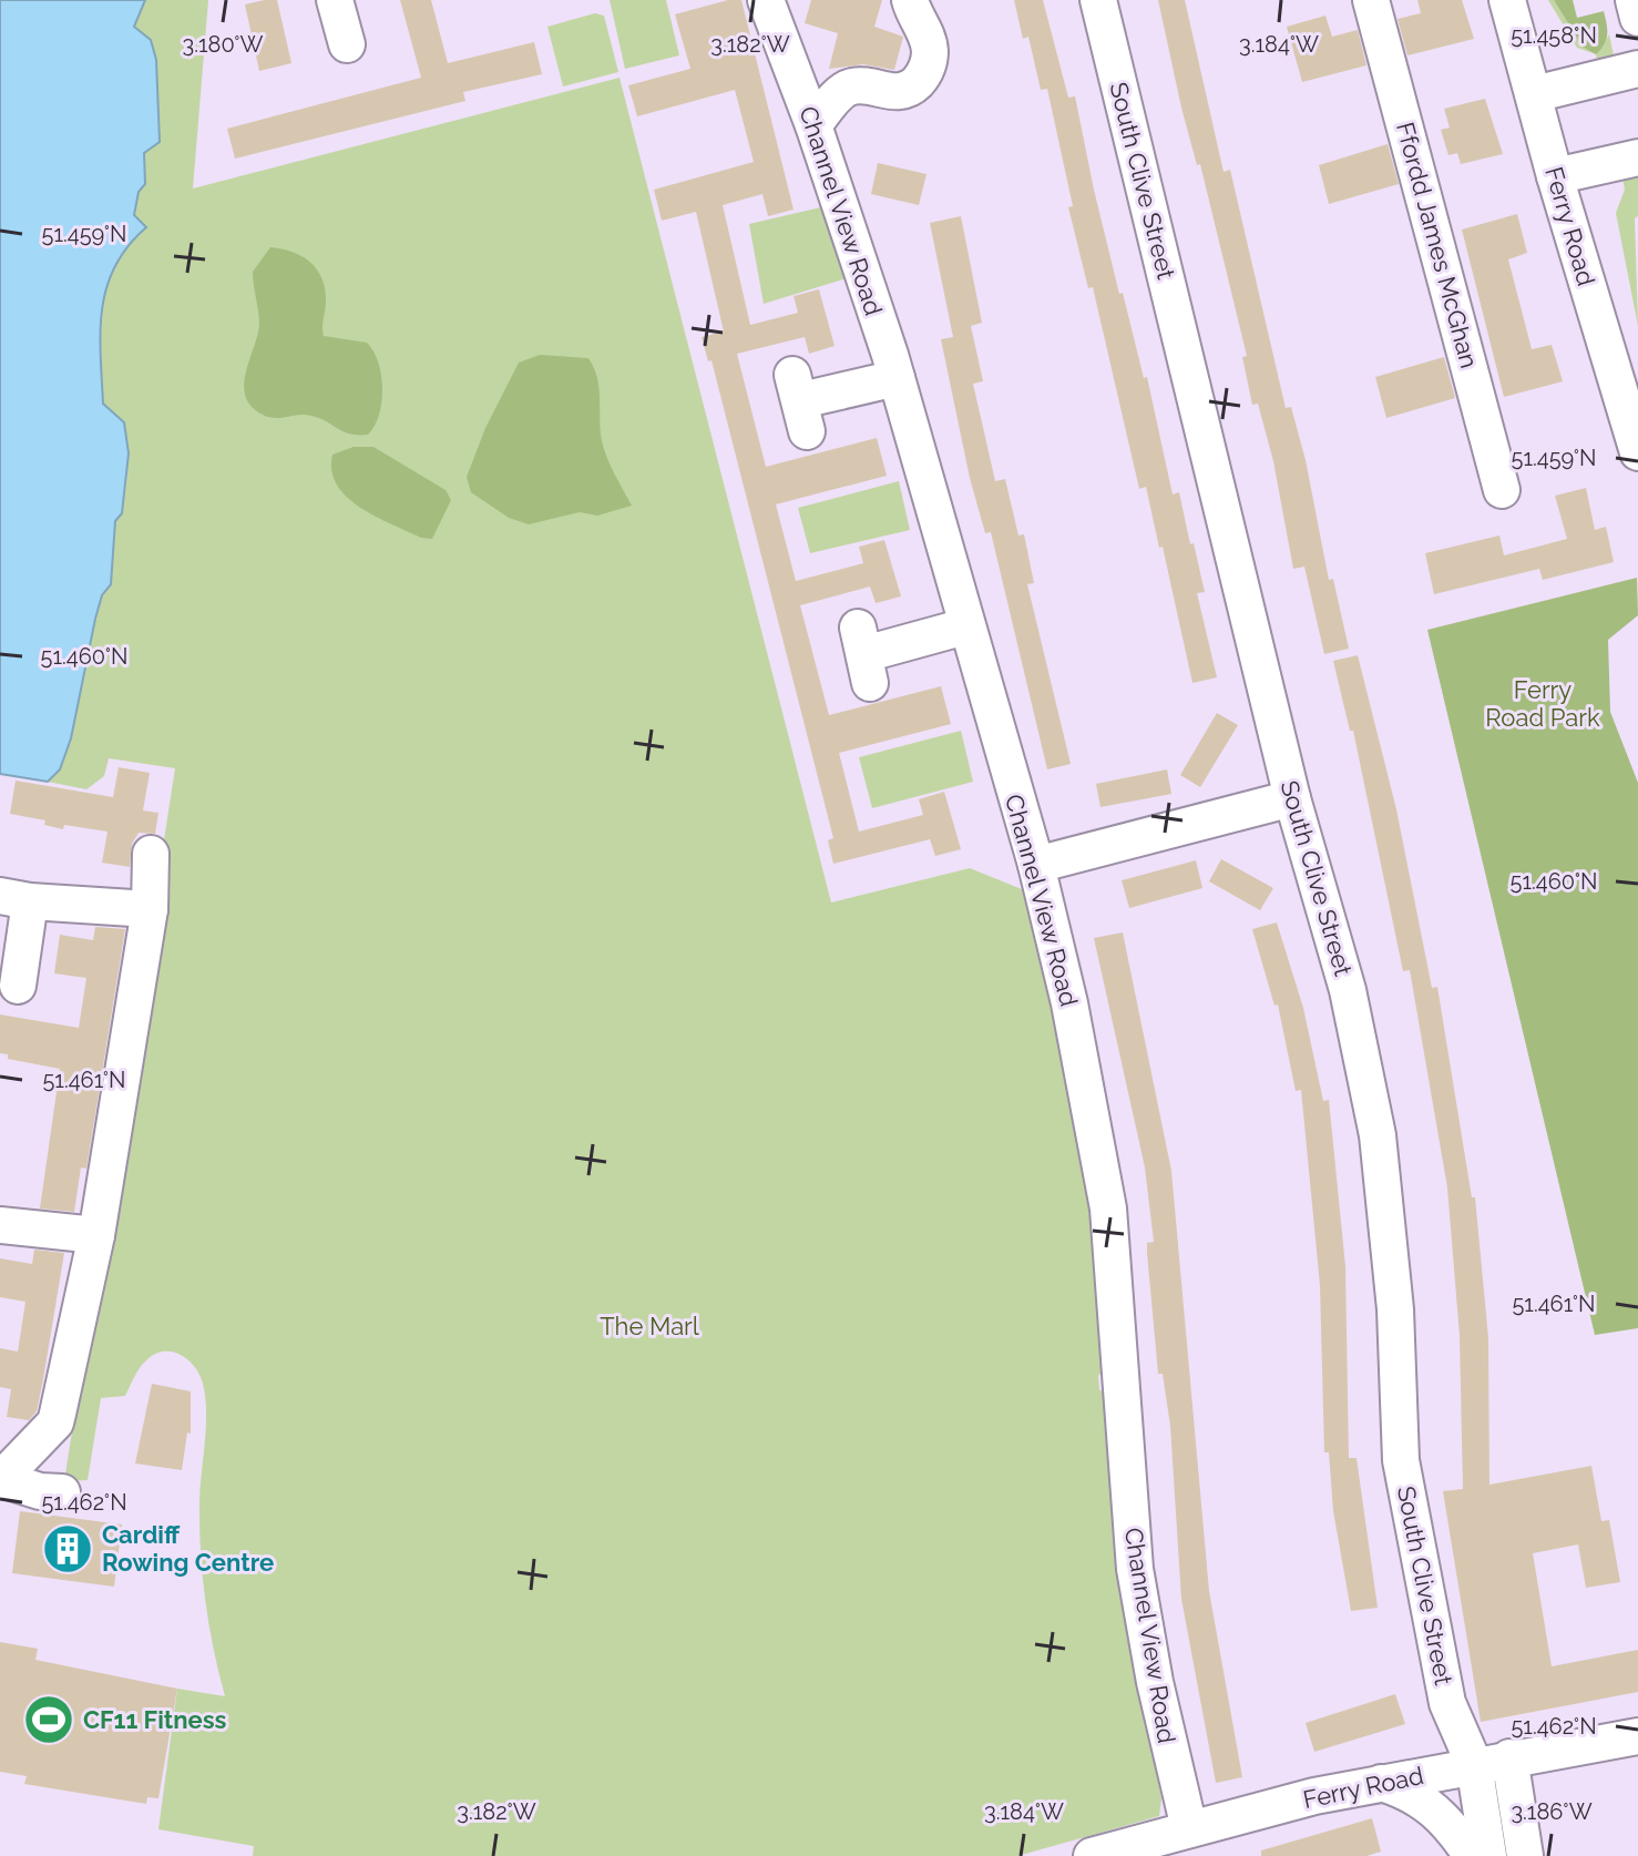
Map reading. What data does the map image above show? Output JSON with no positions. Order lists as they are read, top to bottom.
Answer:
{
  "streets": {
    "street": [
      "South Clive Street",
      "Channel View Road",
      "Ferry Road",
      "Ffordd James McGhan"
    ]
  },
  "crossings": [
    ["South Clive Street", "Ferry Road"],
    ["Channel View Road", "Ferry Road"]
  ],
  "parks": ["Ferry Road Park", "The Marl"],
  "places": {
    "building": ["Cardiff Rowing Centre"],
    "sports": ["CF11 Fitness"]
  },
  "coordinates": [
    "51.458°N",
    "3.180°W",
    "3.182°W",
    "3.184°W",
    "51.459°N",
    "51.460°N",
    "51.461°N",
    "51.462°N",
    "3.186°W"
  ]
}
